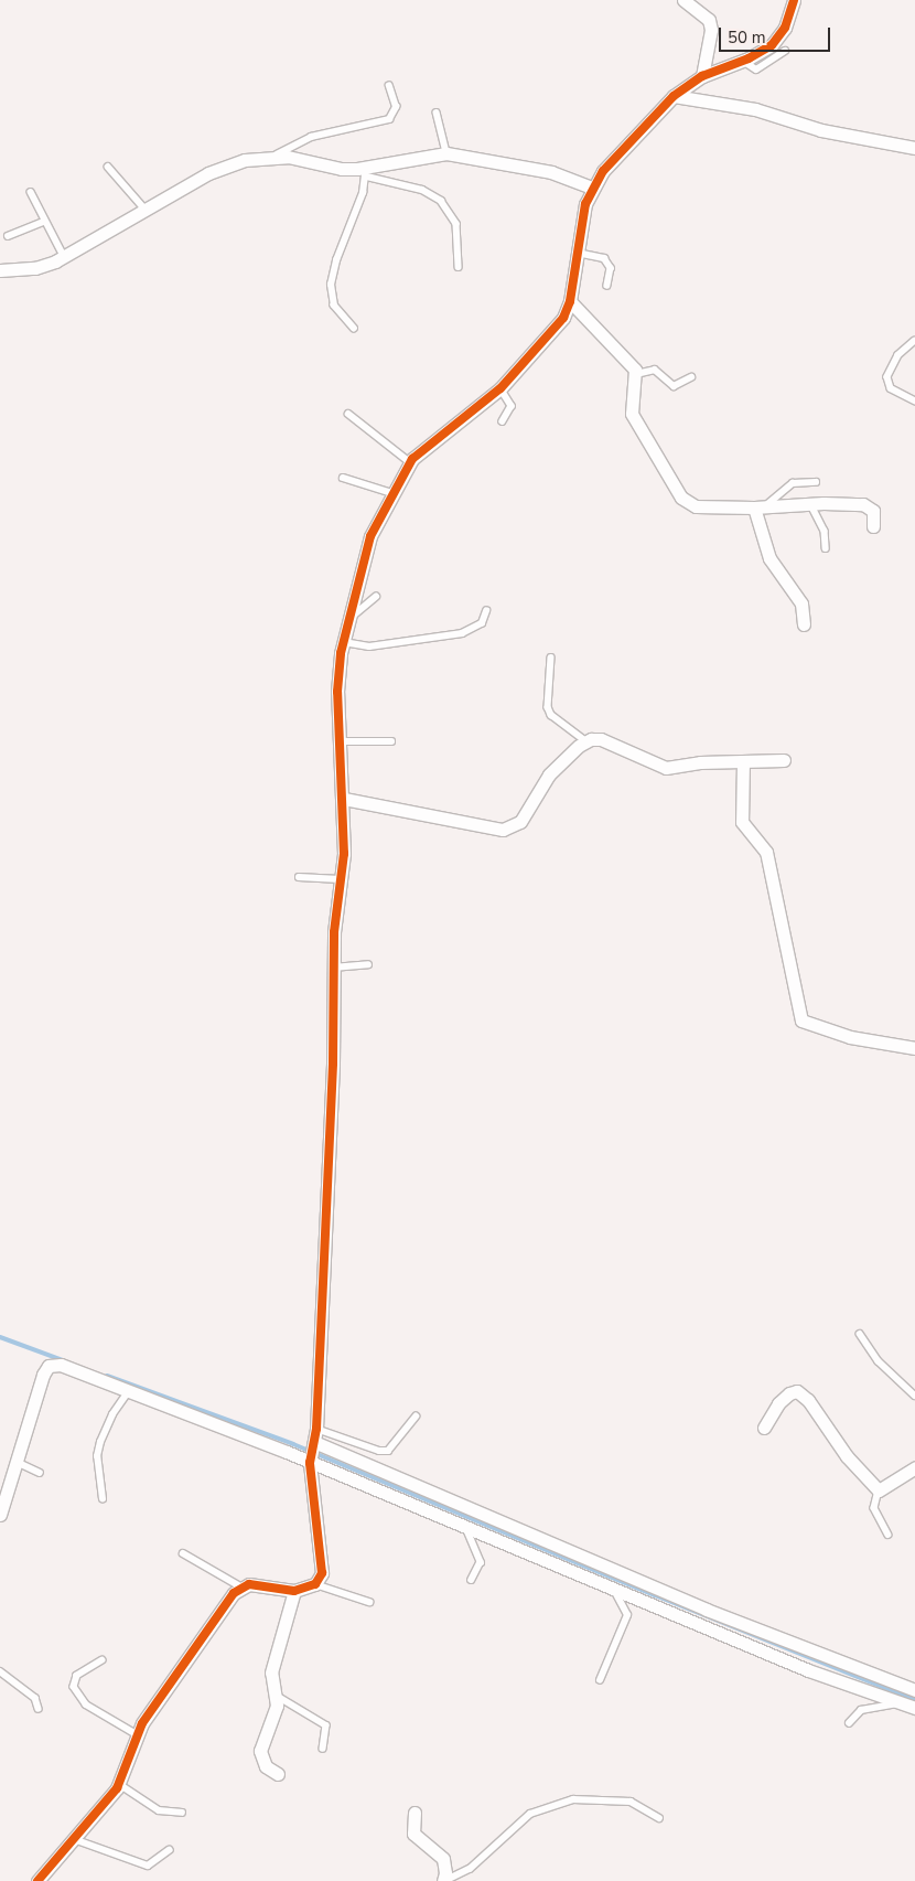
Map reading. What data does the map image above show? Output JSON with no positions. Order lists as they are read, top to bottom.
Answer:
{
  "scale_bar": "50 m"
}
